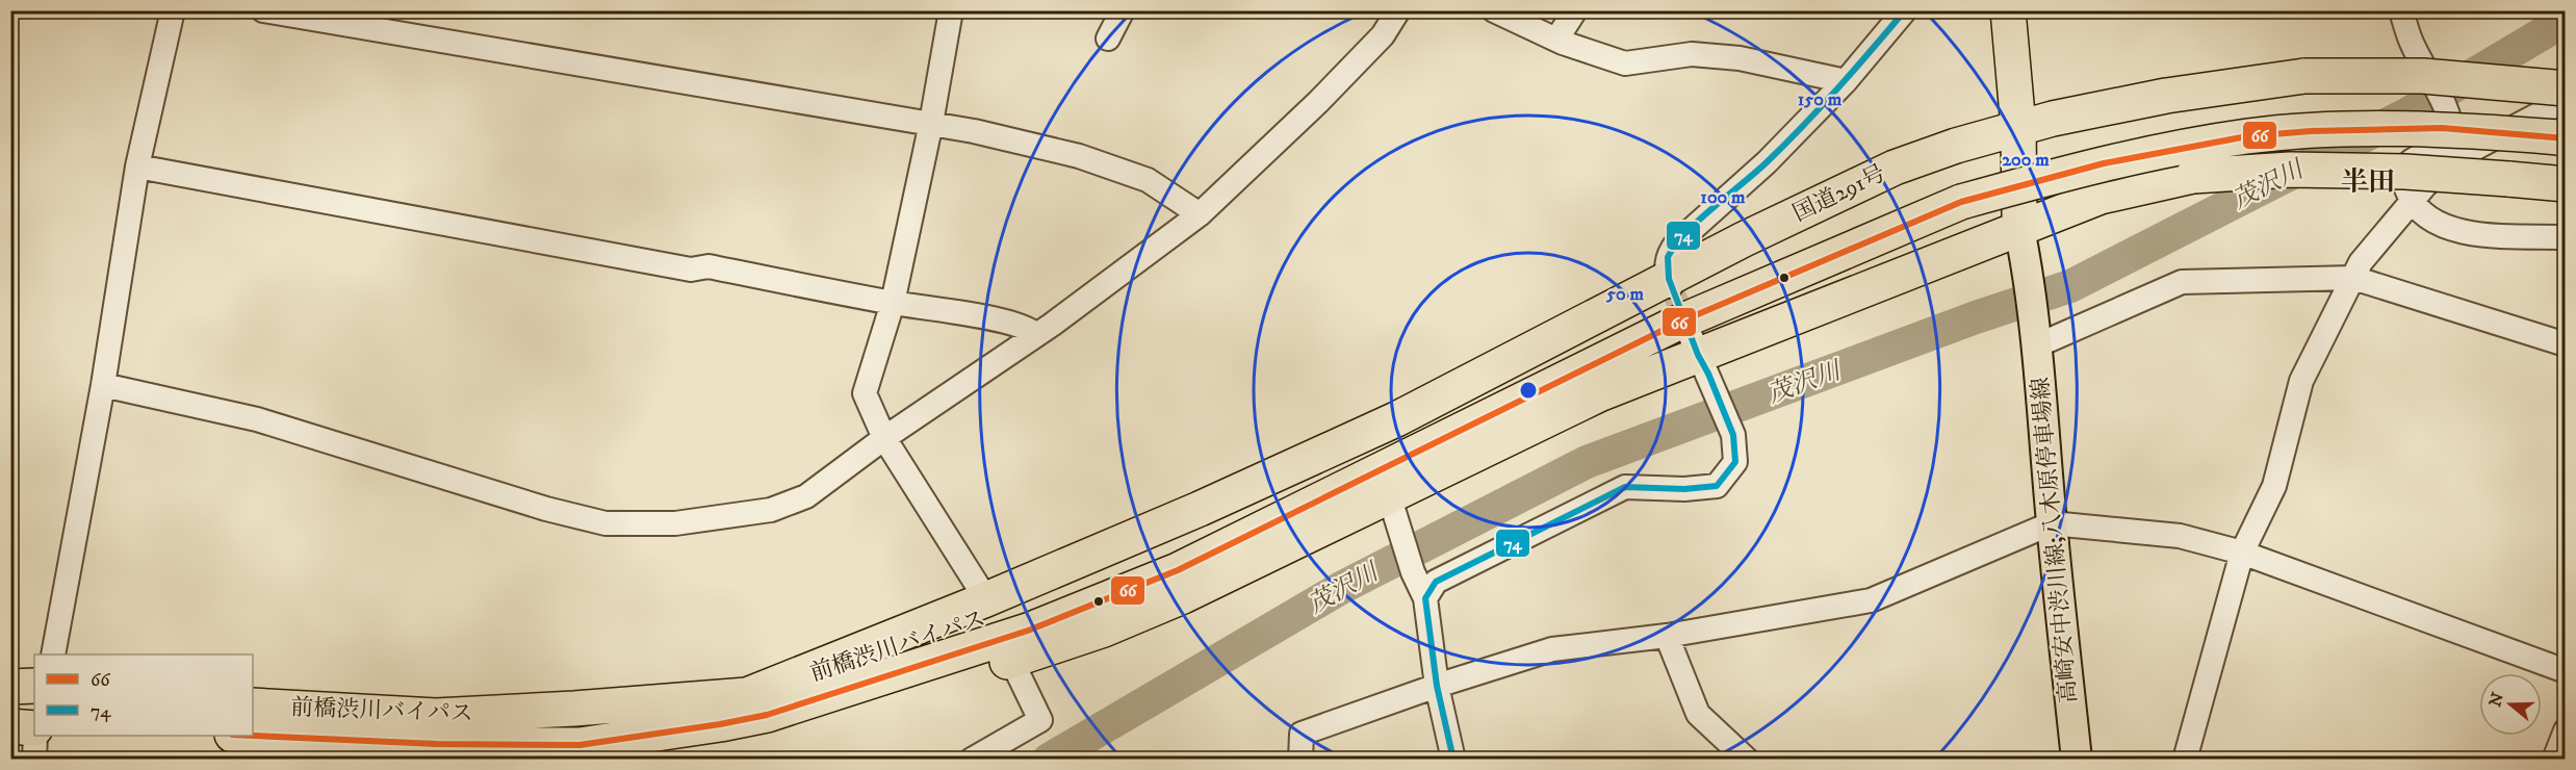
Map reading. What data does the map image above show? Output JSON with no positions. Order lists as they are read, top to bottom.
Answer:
{
  "streets": {
    "highway": ["国道291号", "前橋渋川バイパス"],
    "main road": ["高崎安中渋川線;八木原停車場線"]
  },
  "crossings": [
    ["国道291号", "前橋渋川バイパス"]
  ],
  "districts": ["半田"],
  "water": ["茂沢川"],
  "lines": ["transit line 74", "transit line 66"],
  "legend": ["66", "74"],
  "north": "left",
  "rings": [
    "150 m",
    "200 m",
    "100 m",
    "50 m"
  ]
}
